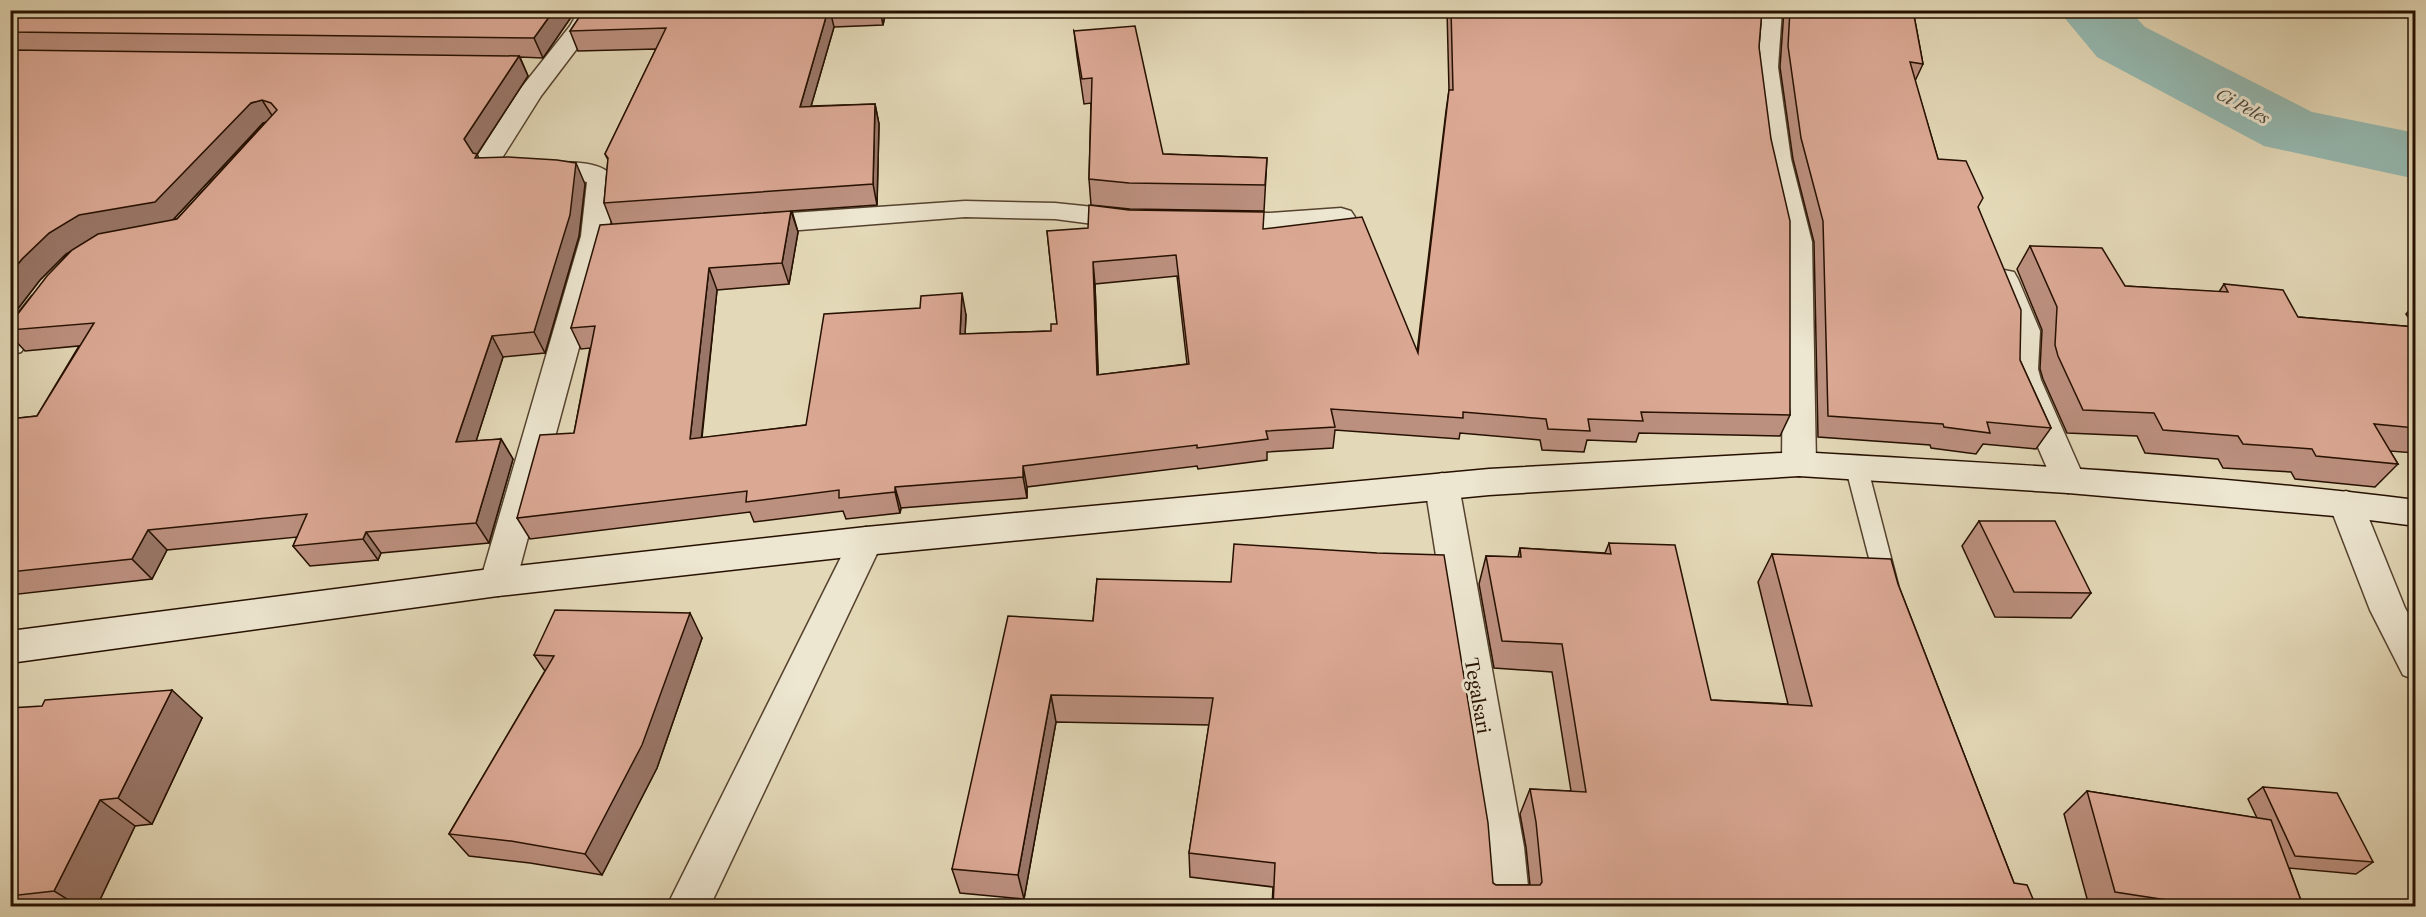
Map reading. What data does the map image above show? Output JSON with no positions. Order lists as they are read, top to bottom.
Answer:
{
  "streets": {
    "street": ["Tegalsari"]
  },
  "water": ["Ci Peles"]
}
